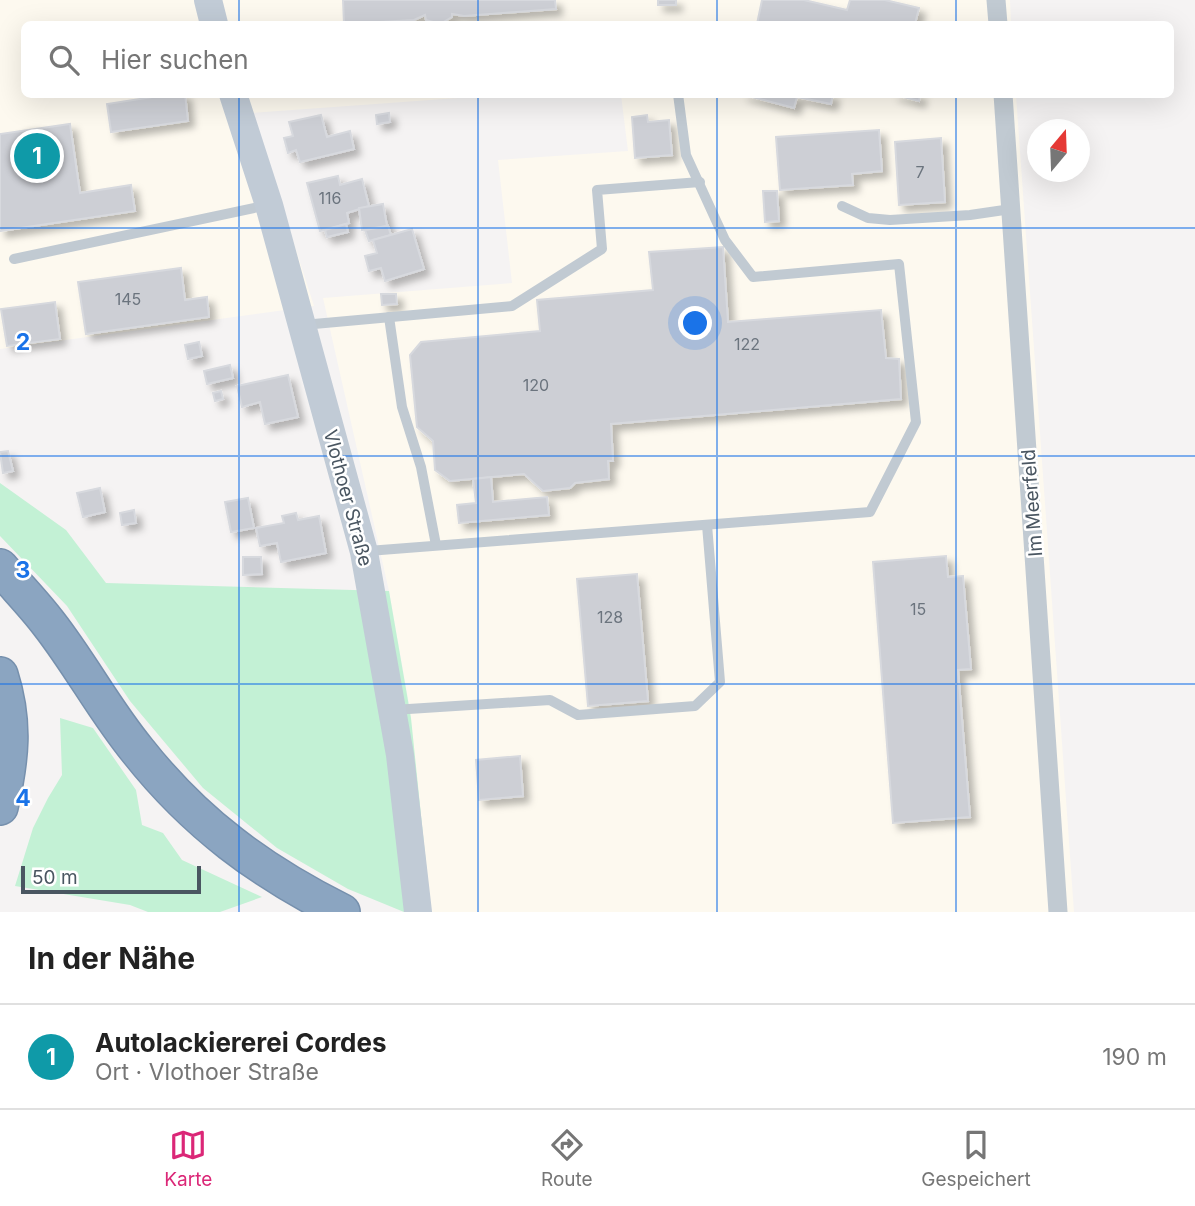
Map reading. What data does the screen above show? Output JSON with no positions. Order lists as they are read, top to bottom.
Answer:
{
  "streets": {
    "main road": ["Vlothoer Straße"],
    "street": ["Im Meerfeld"]
  },
  "house_numbers": [
    "7",
    "116",
    "145",
    "122",
    "120",
    "15",
    "128"
  ],
  "scale_bar": "50 m",
  "north": "top",
  "page": {
    "search": "Hier suchen",
    "pins": "1",
    "scale": "50 m",
    "heading": "In der Nähe",
    "list": [
      {
        "mark": "1",
        "name": "Autolackiererei Cordes",
        "note": "Ort · Vlothoer Straße",
        "value": "190 m"
      }
    ],
    "nav": ["Karte", "Route", "Gespeichert"]
  },
  "grid": {
    "rows": ["2", "3", "4"]
  }
}
